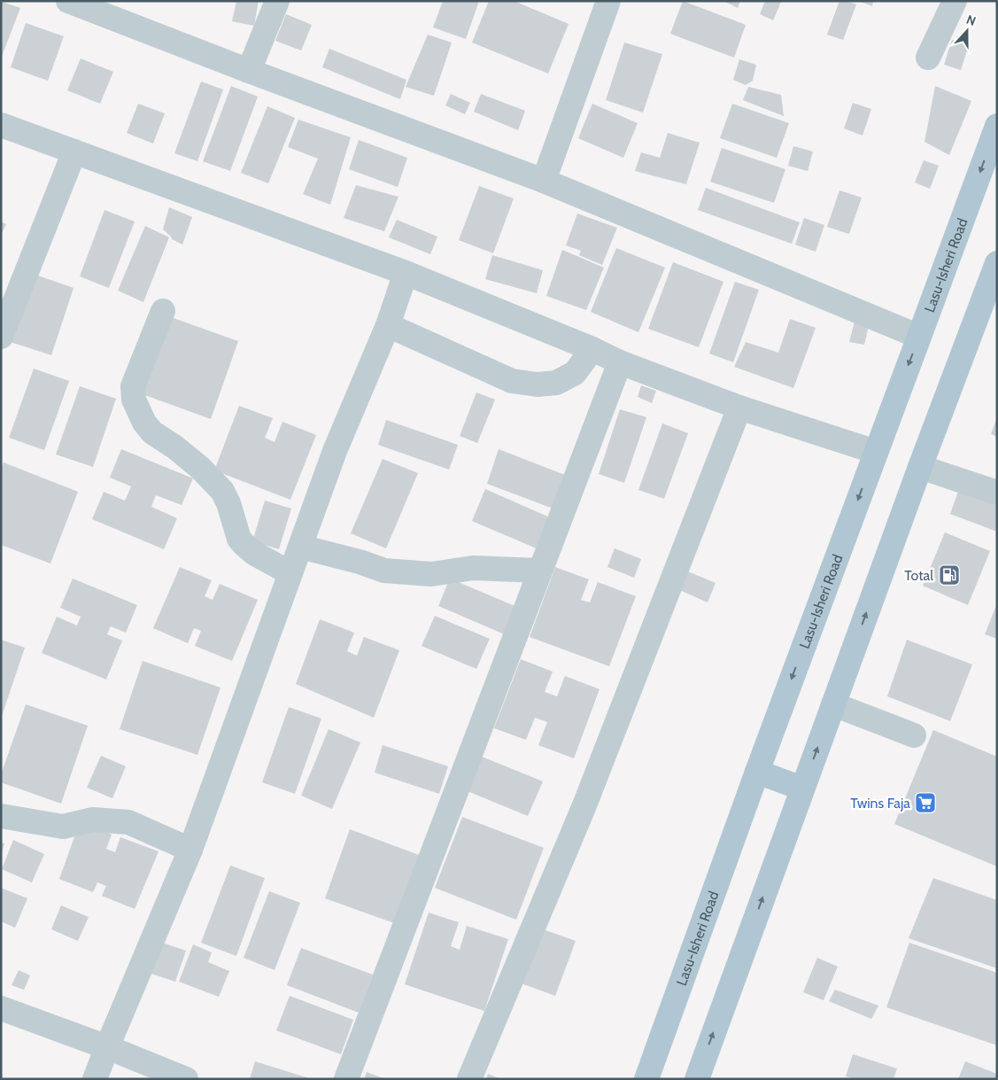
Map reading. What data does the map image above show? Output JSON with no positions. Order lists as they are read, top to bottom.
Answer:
{
  "streets": {
    "main road": ["Lasu-Isheri Road"]
  },
  "places": {
    "fuel station": ["Total"],
    "supermarket": ["Twins Faja"]
  },
  "north": "top"
}
